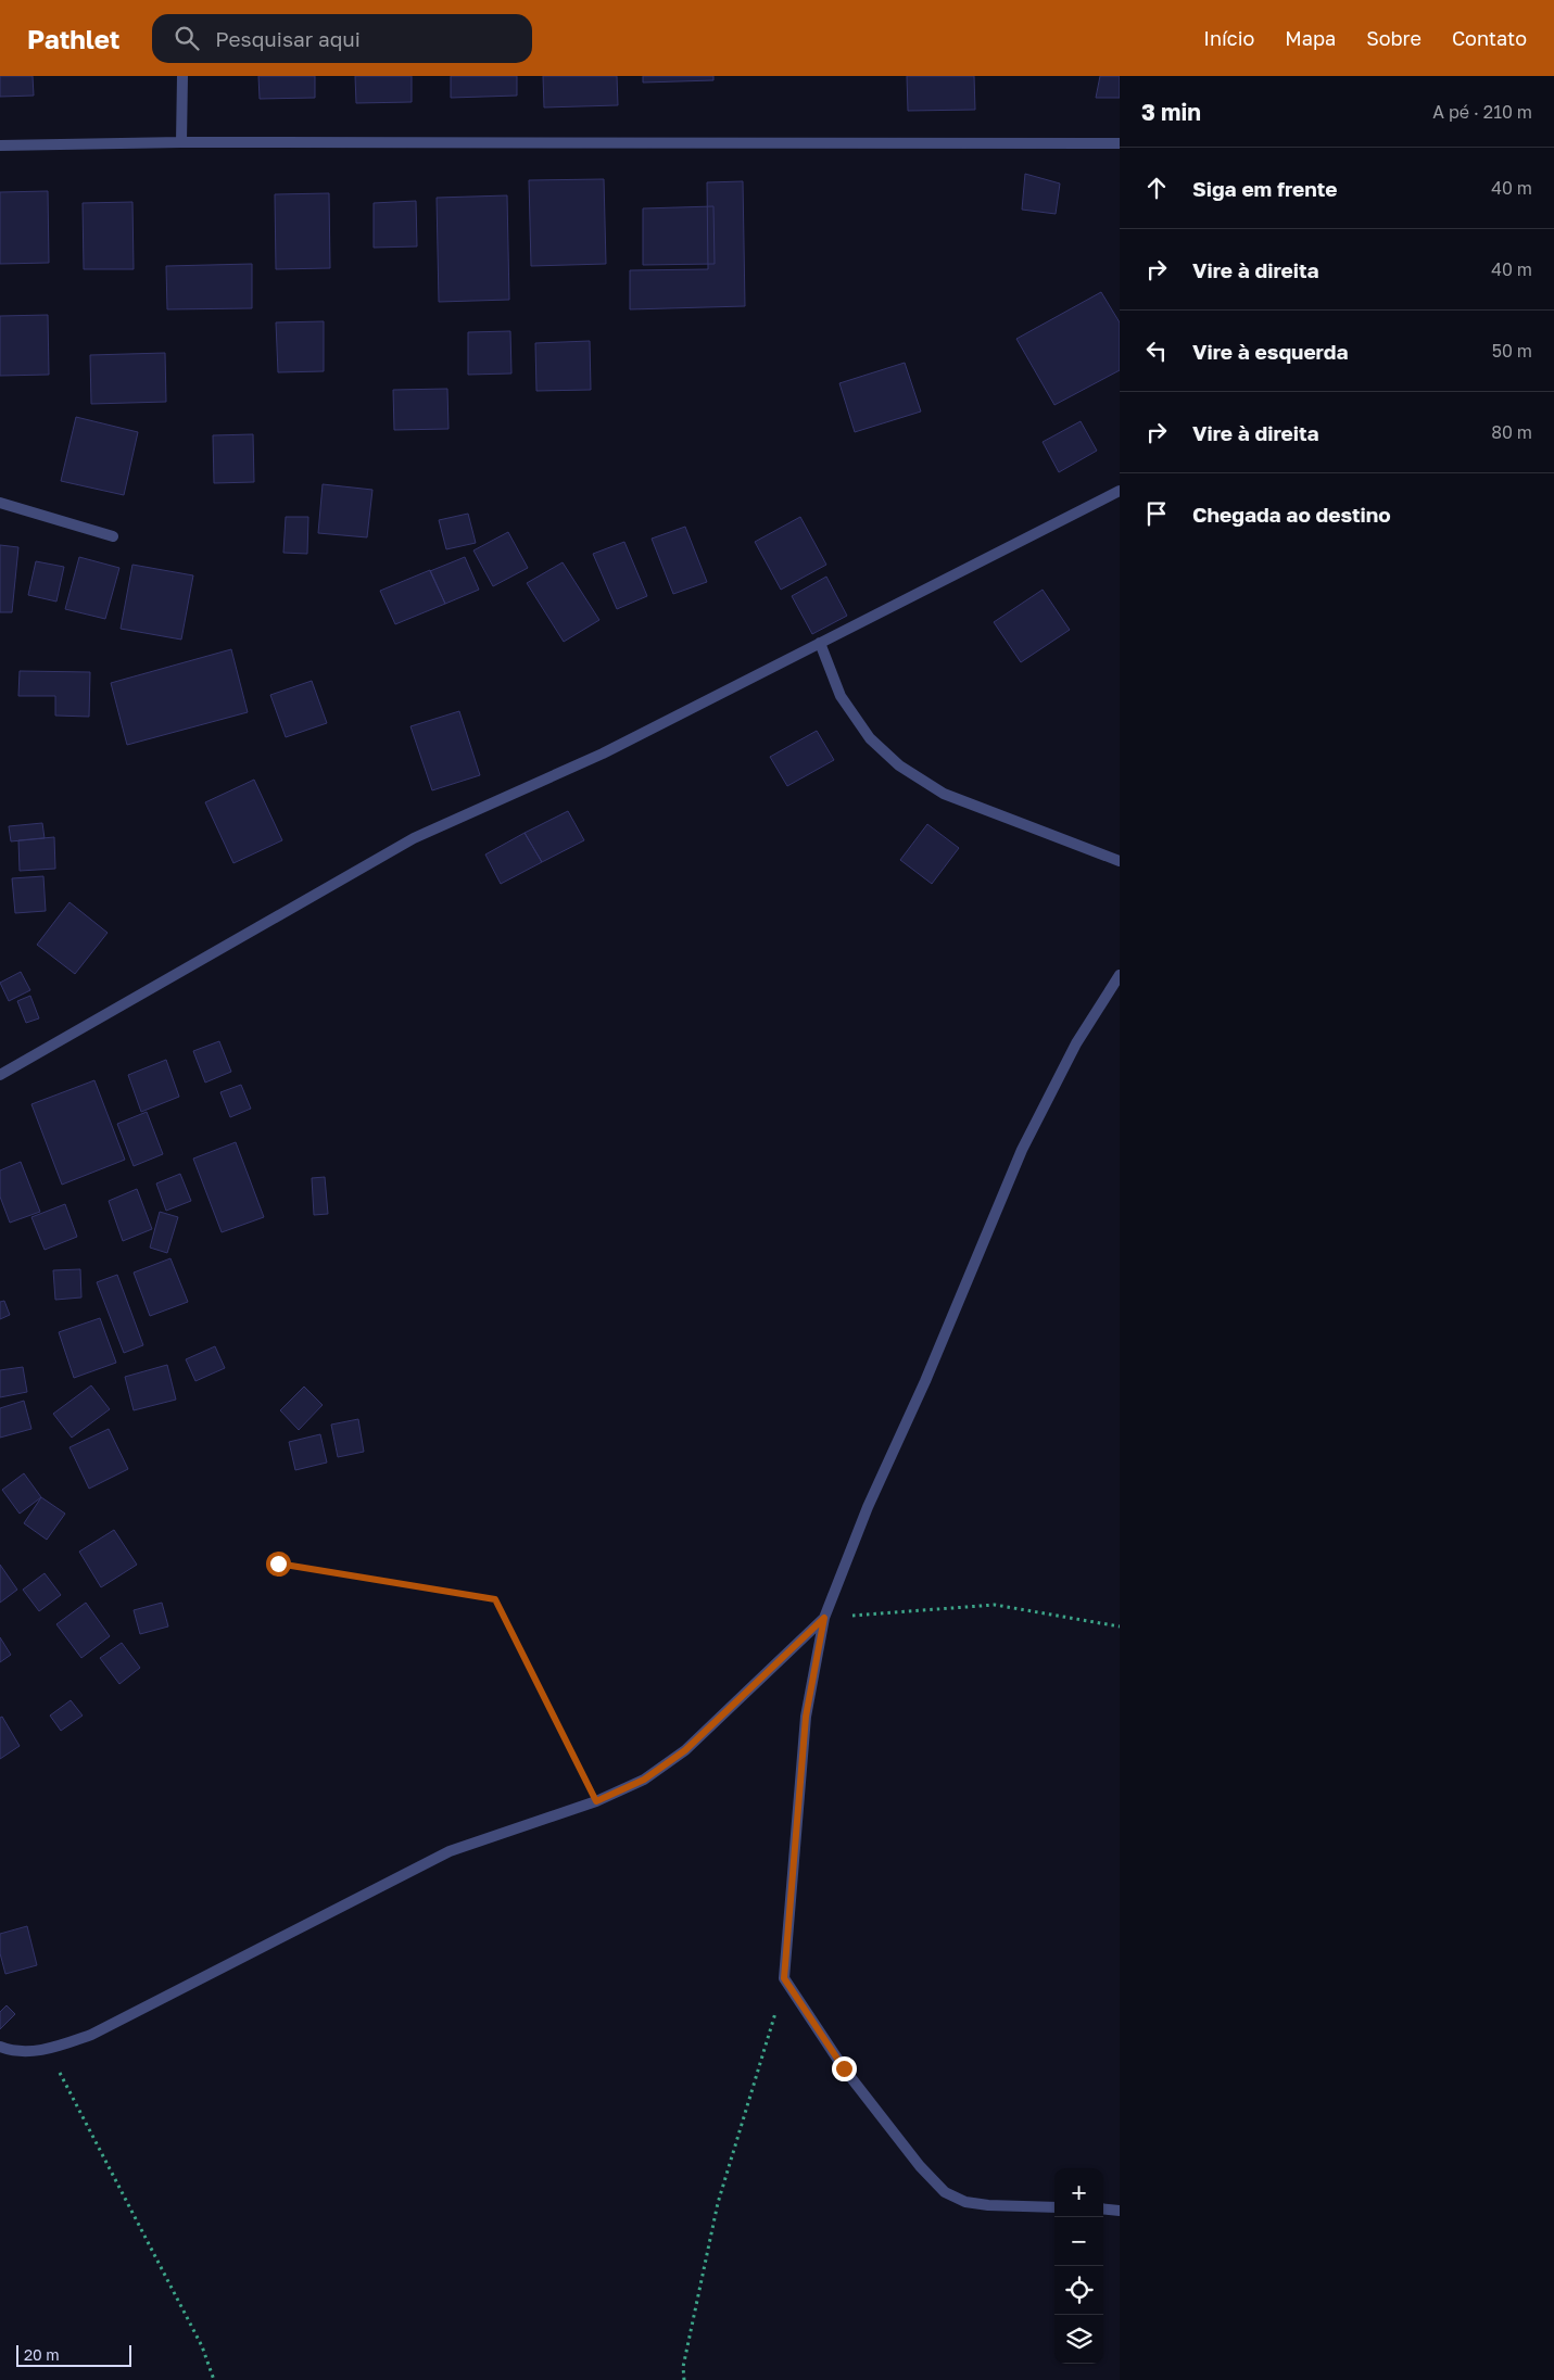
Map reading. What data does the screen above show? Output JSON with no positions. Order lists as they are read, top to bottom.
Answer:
{
  "scale_bar": "20 m",
  "page": {
    "header": "Pathlet",
    "search": "Pesquisar aqui",
    "nav": [
      "Início",
      "Mapa",
      "Sobre",
      "Contato"
    ],
    "heading": ["3 min", "A pé · 210 m"],
    "list": [
      ["Siga em frente", "40 m"],
      ["Vire à direita", "40 m"],
      ["Vire à esquerda", "50 m"],
      ["Vire à direita", "80 m"],
      "Chegada ao destino"
    ],
    "map_buttons": ["+", "−"],
    "scale": "20 m"
  }
}
